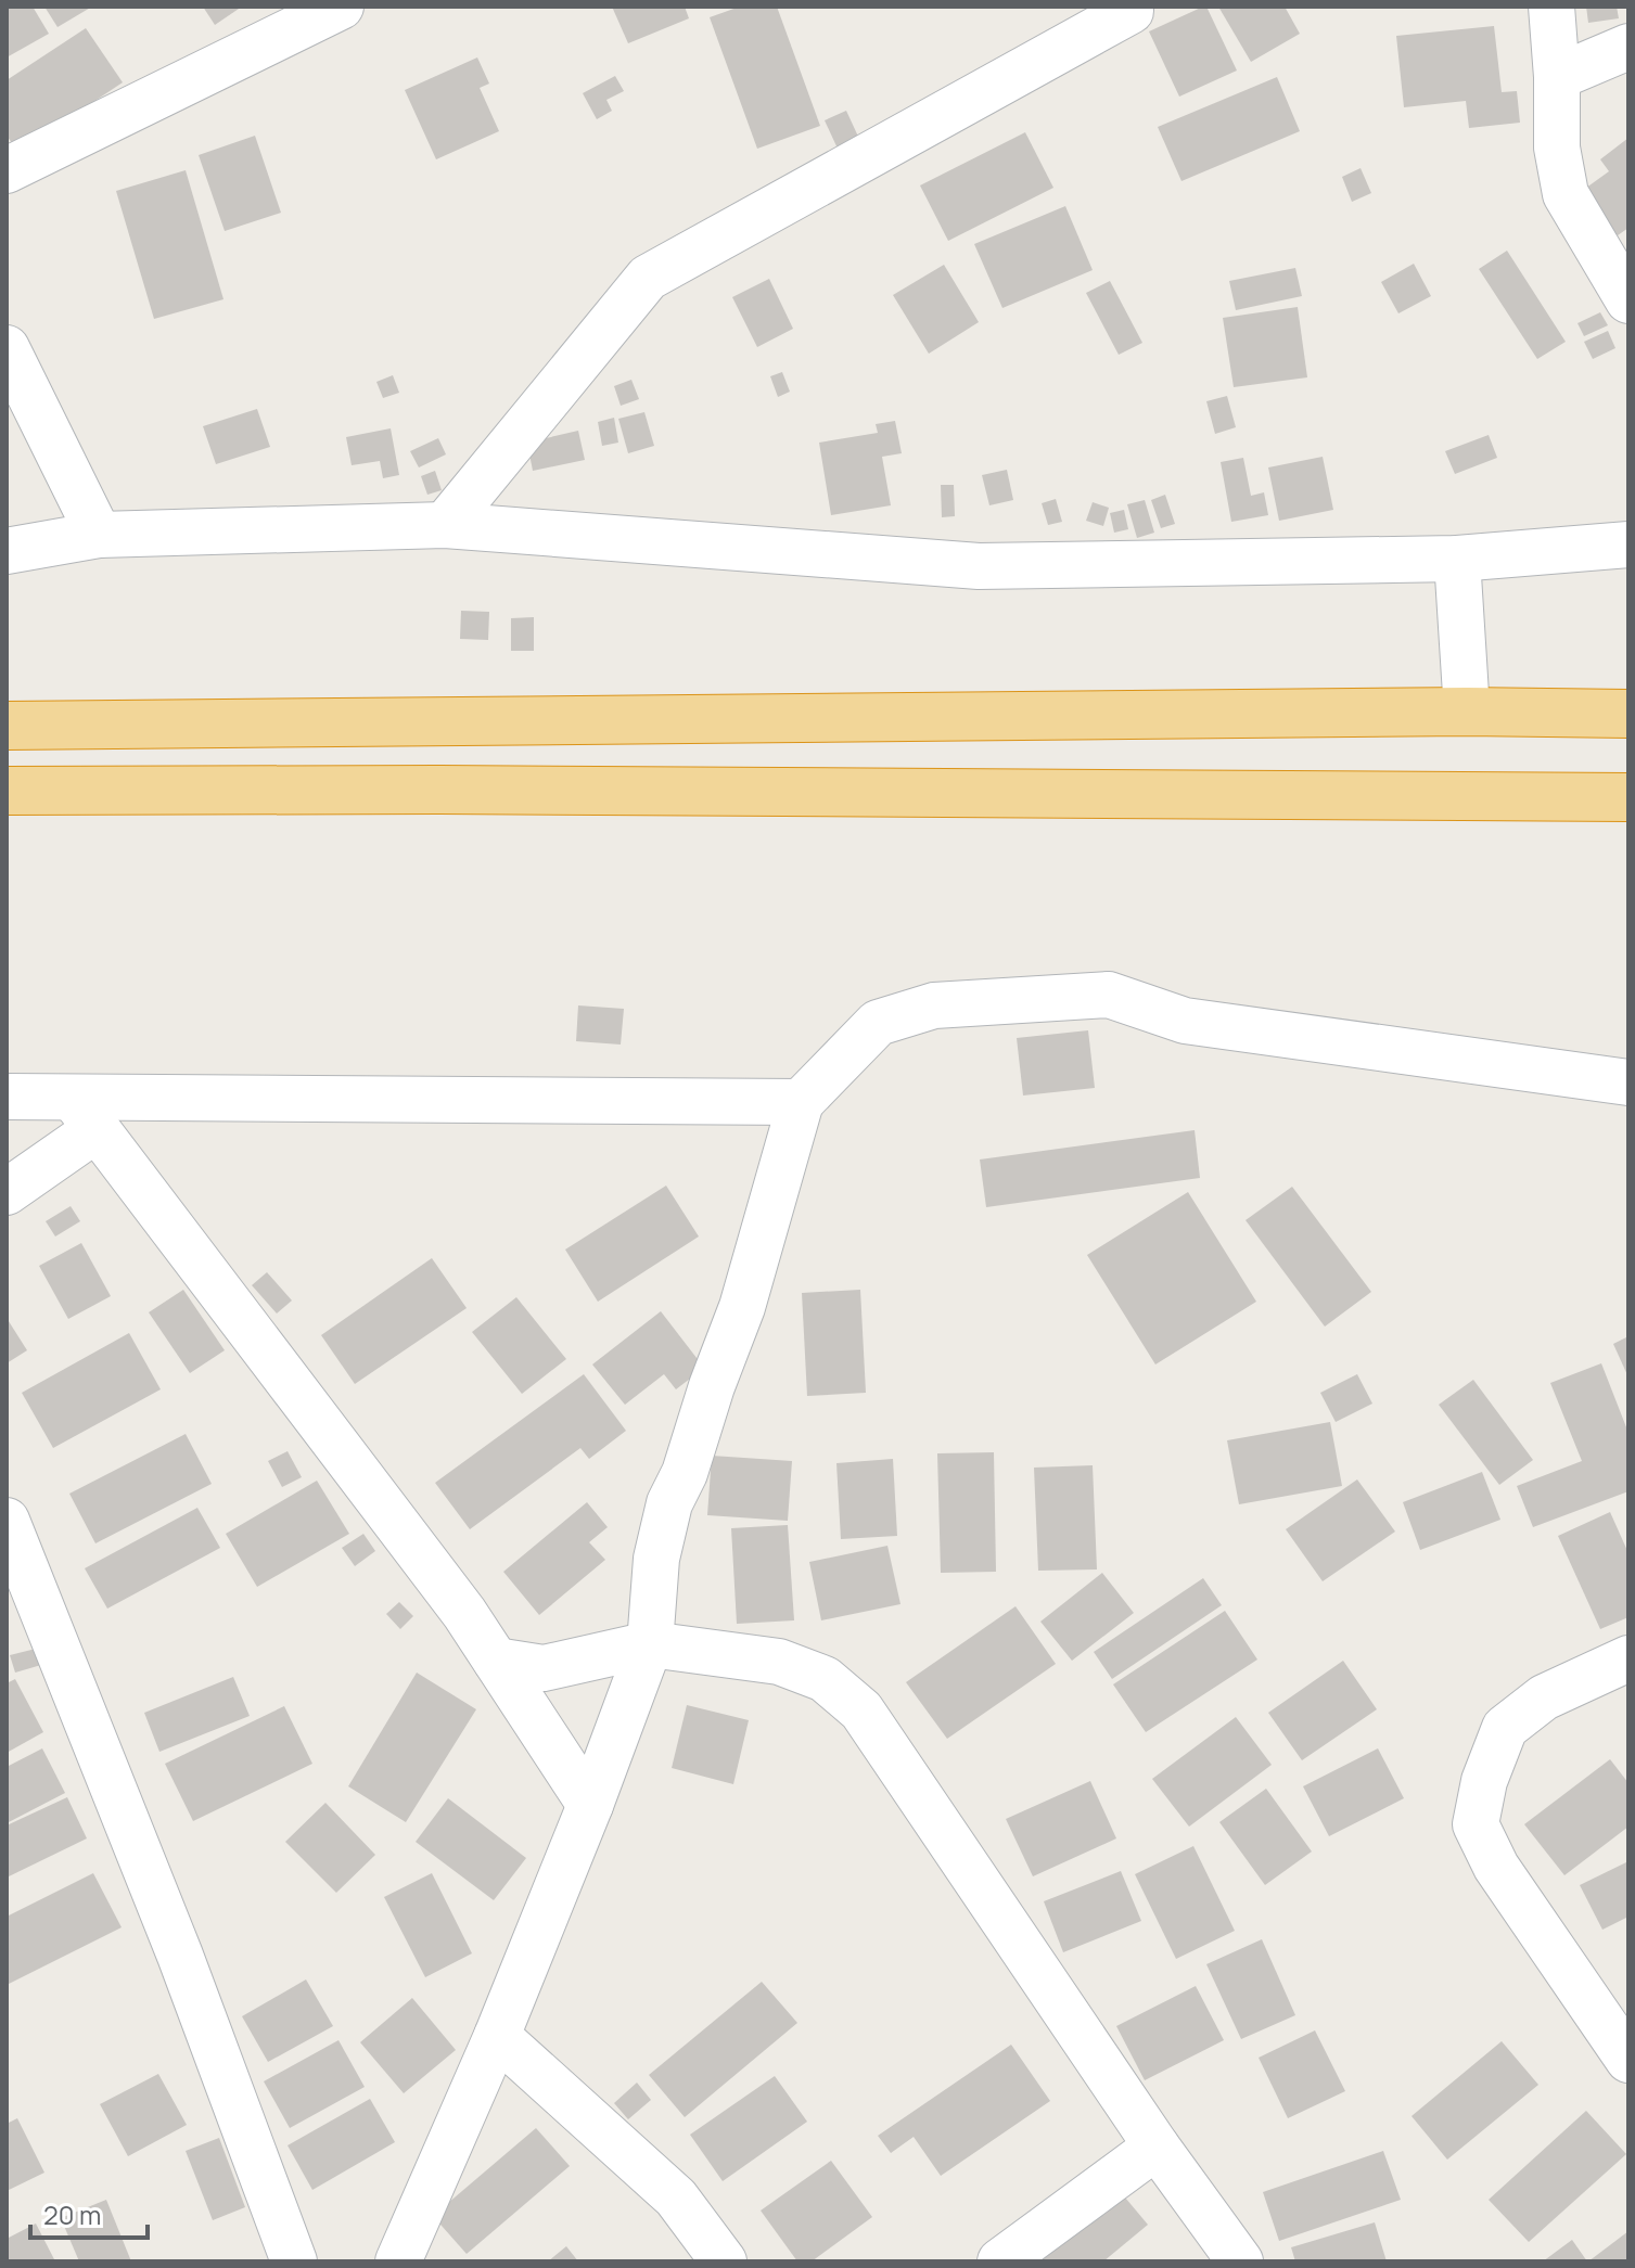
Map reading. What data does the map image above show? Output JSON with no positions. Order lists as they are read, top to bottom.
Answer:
{
  "scale_bar": "20 m"
}
